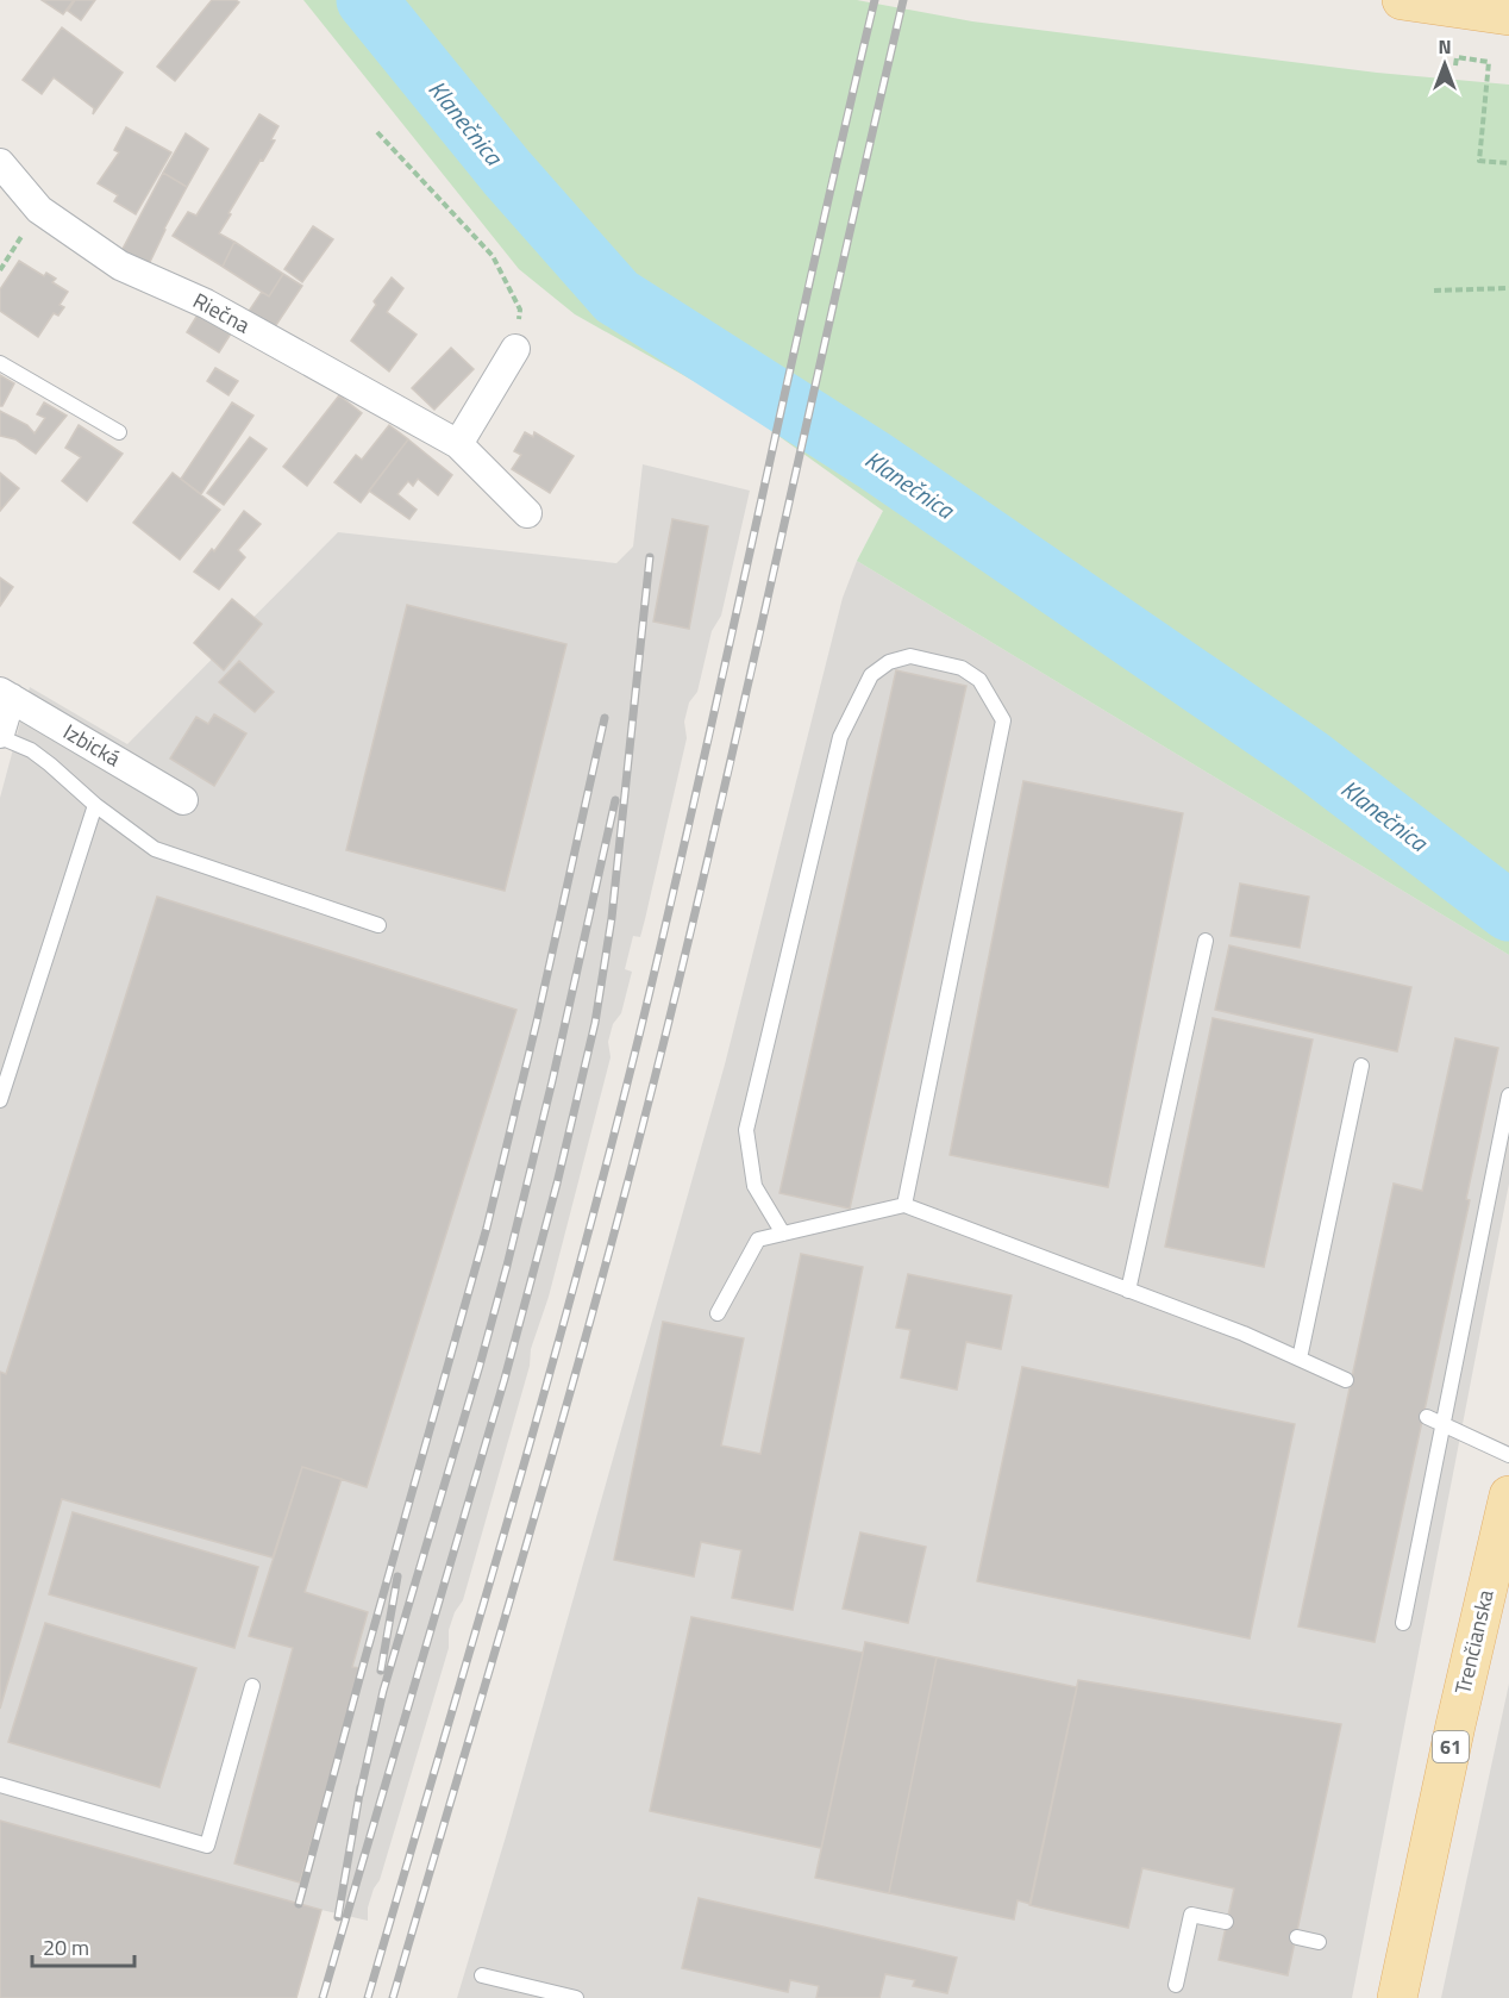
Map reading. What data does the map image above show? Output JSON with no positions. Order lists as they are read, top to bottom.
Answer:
{
  "streets": {
    "main road": ["Trenčianska", "61"],
    "street": ["Riečna", "Izbická"]
  },
  "water": ["Klanečnica"],
  "scale_bar": "20 m",
  "north": "top"
}
